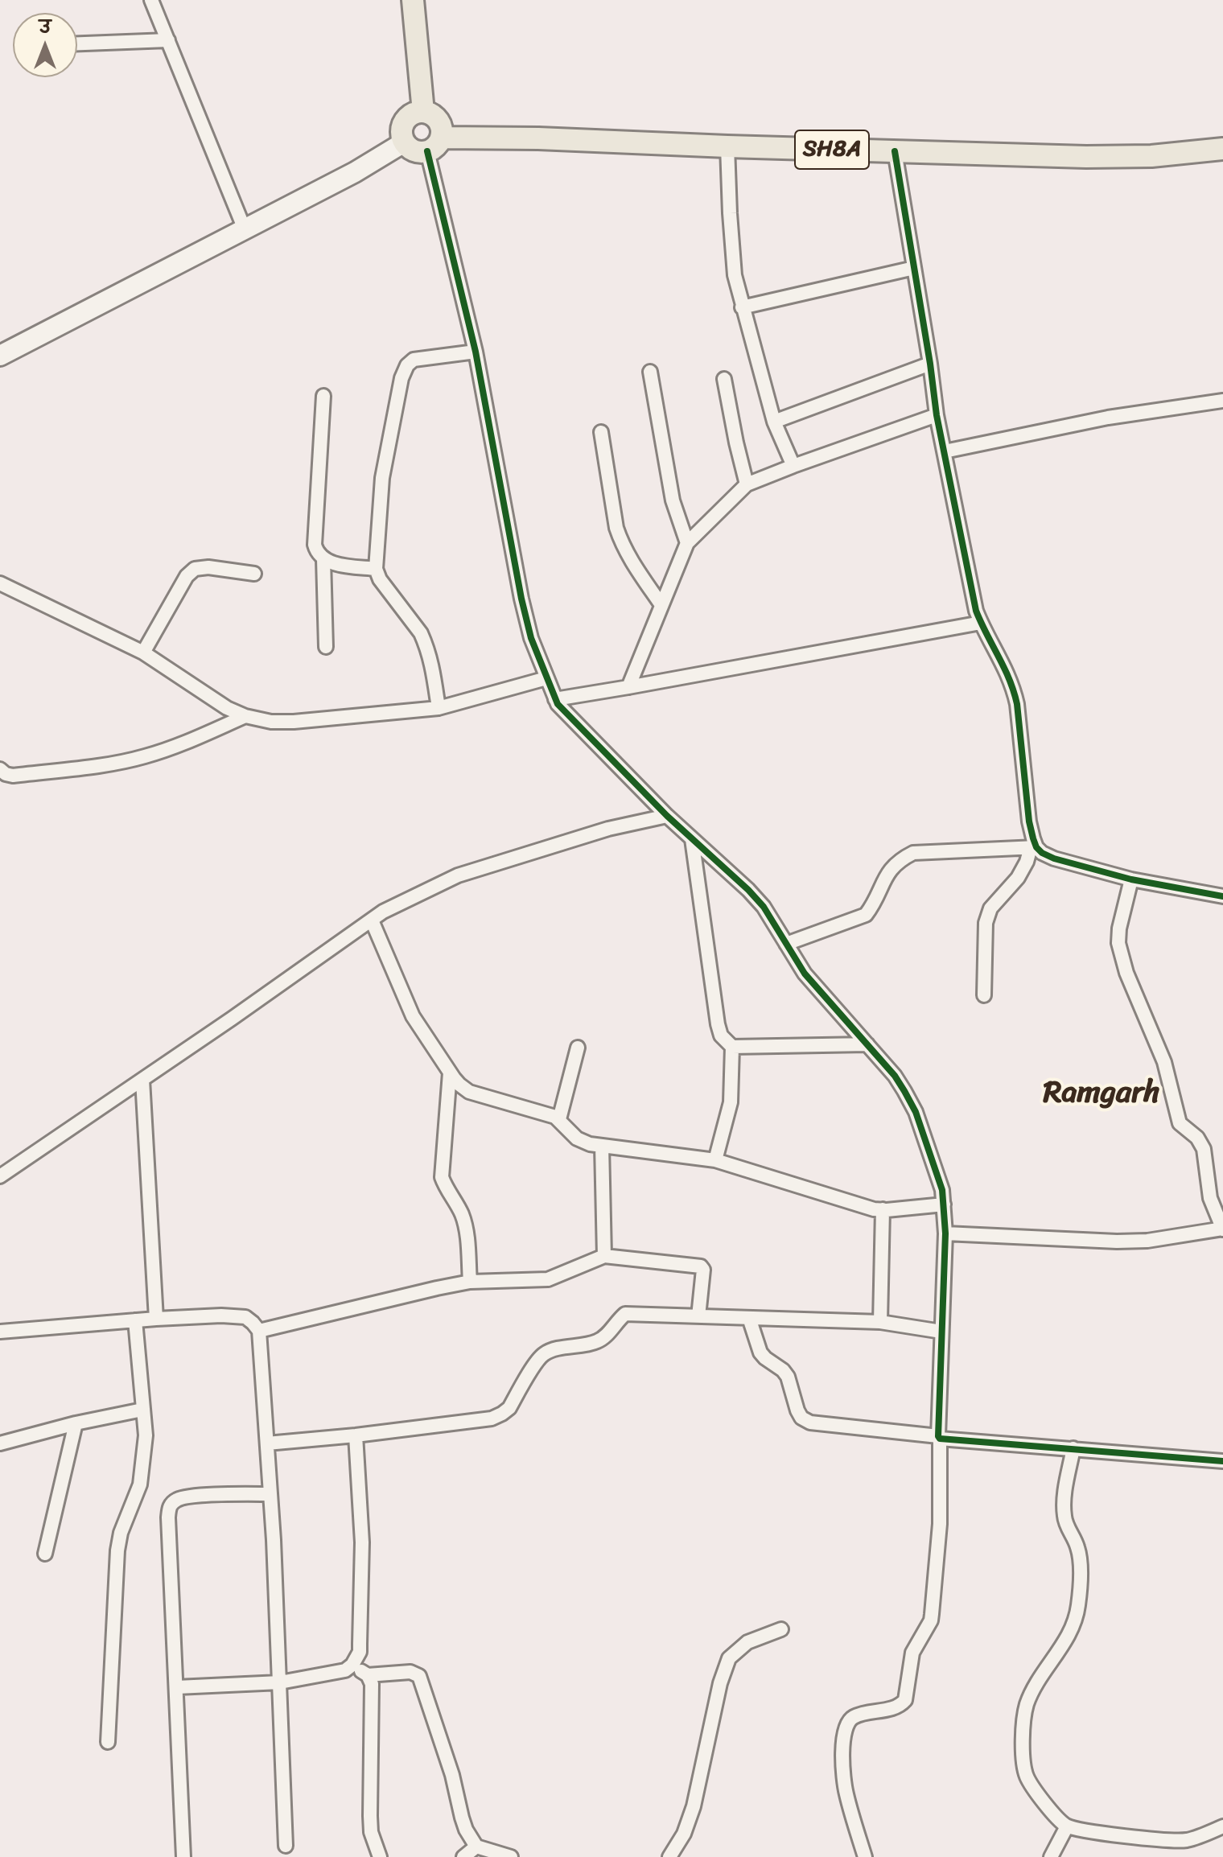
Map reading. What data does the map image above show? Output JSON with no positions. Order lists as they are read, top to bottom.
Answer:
{
  "streets": {
    "main road": ["SH8A"]
  },
  "districts": ["Ramgarh"],
  "north": "top"
}
